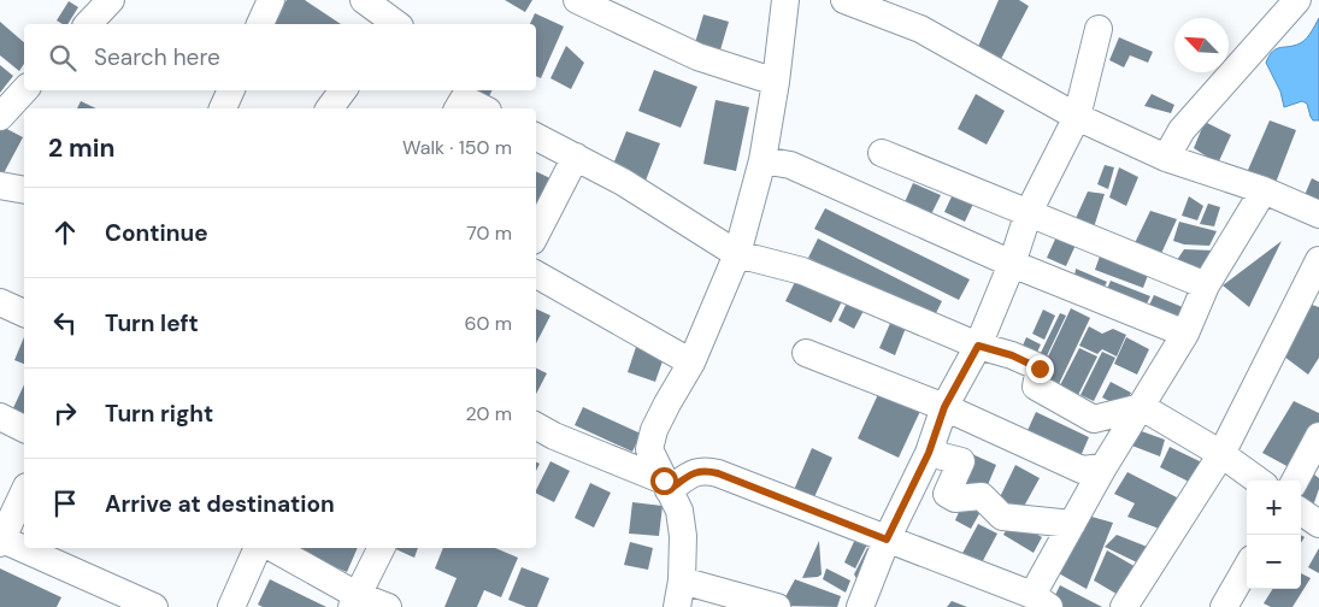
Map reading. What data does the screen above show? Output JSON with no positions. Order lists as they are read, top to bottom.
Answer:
{
  "north": "top left",
  "page": {
    "search": "Search here",
    "heading": ["2 min", "Walk · 150 m"],
    "list": [
      ["Continue", "70 m"],
      ["Turn left", "60 m"],
      ["Turn right", "20 m"],
      "Arrive at destination"
    ],
    "map_buttons": ["+", "−"]
  }
}
